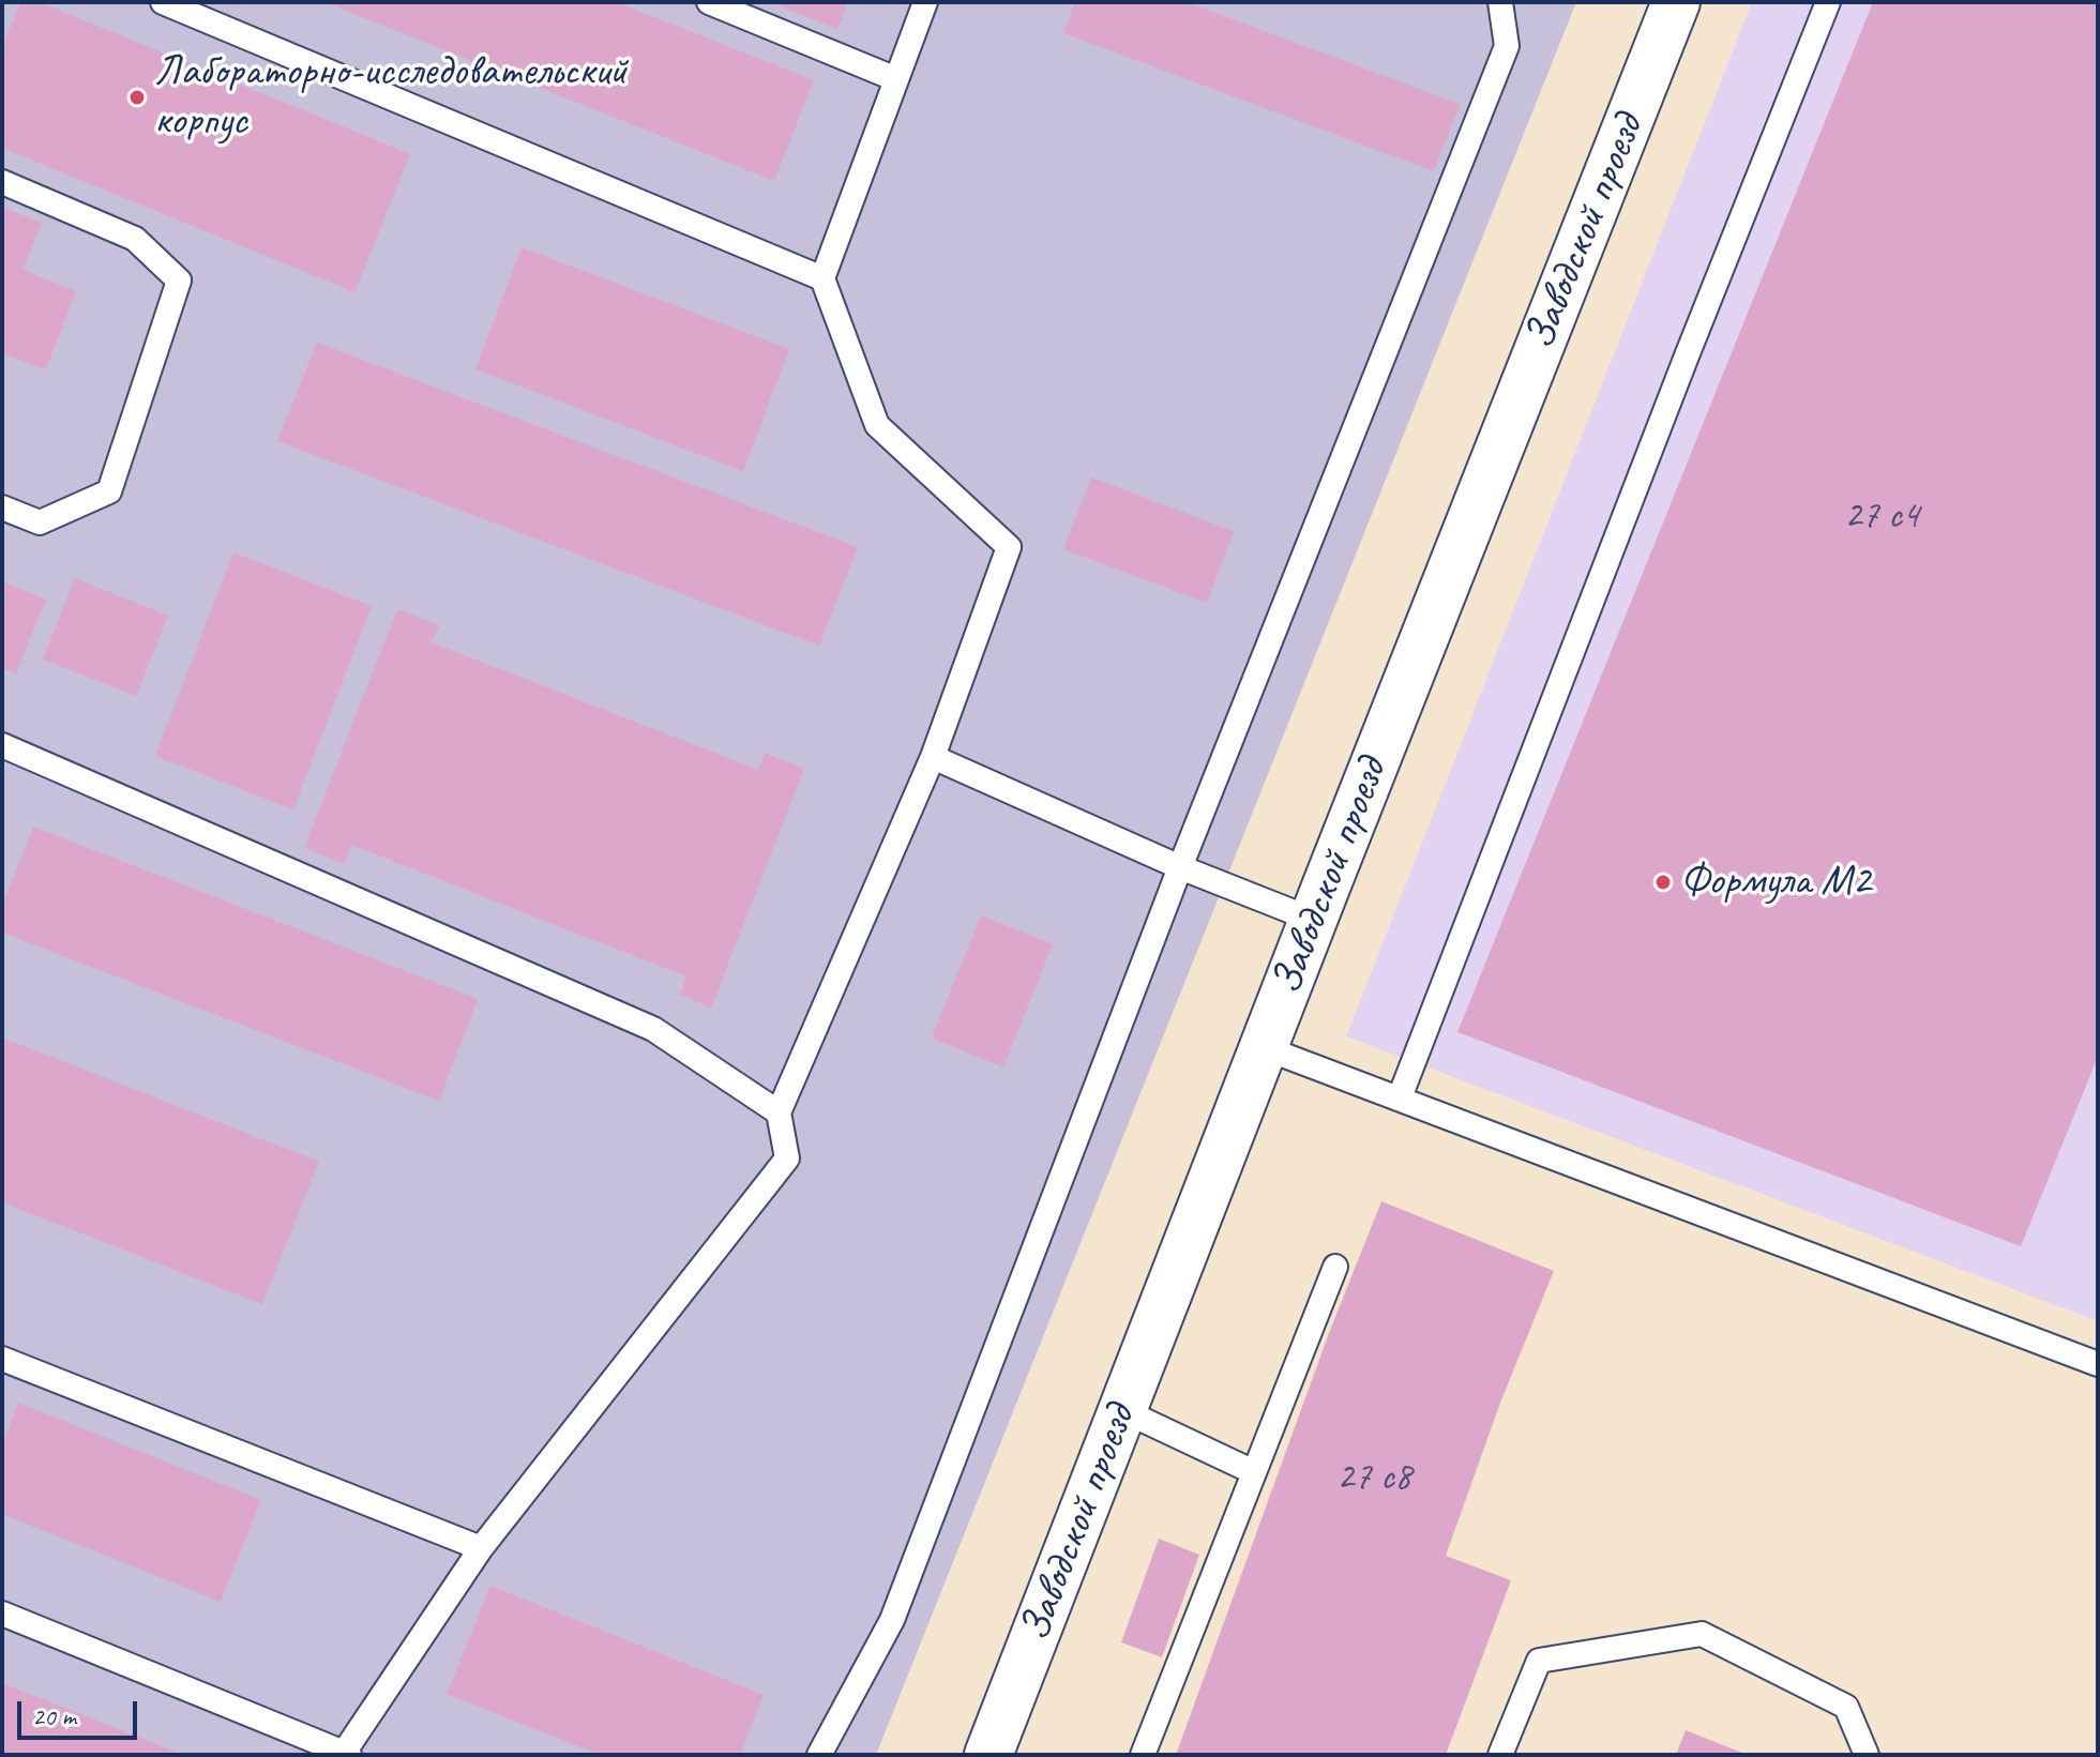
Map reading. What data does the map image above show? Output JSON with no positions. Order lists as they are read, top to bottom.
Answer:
{
  "streets": {
    "street": ["Заводской проезд"]
  },
  "places": ["Лабораторно-исследовательский корпус", "Формула М2"],
  "house_numbers": ["27 с4", "27 с8"],
  "scale_bar": "20 m"
}
